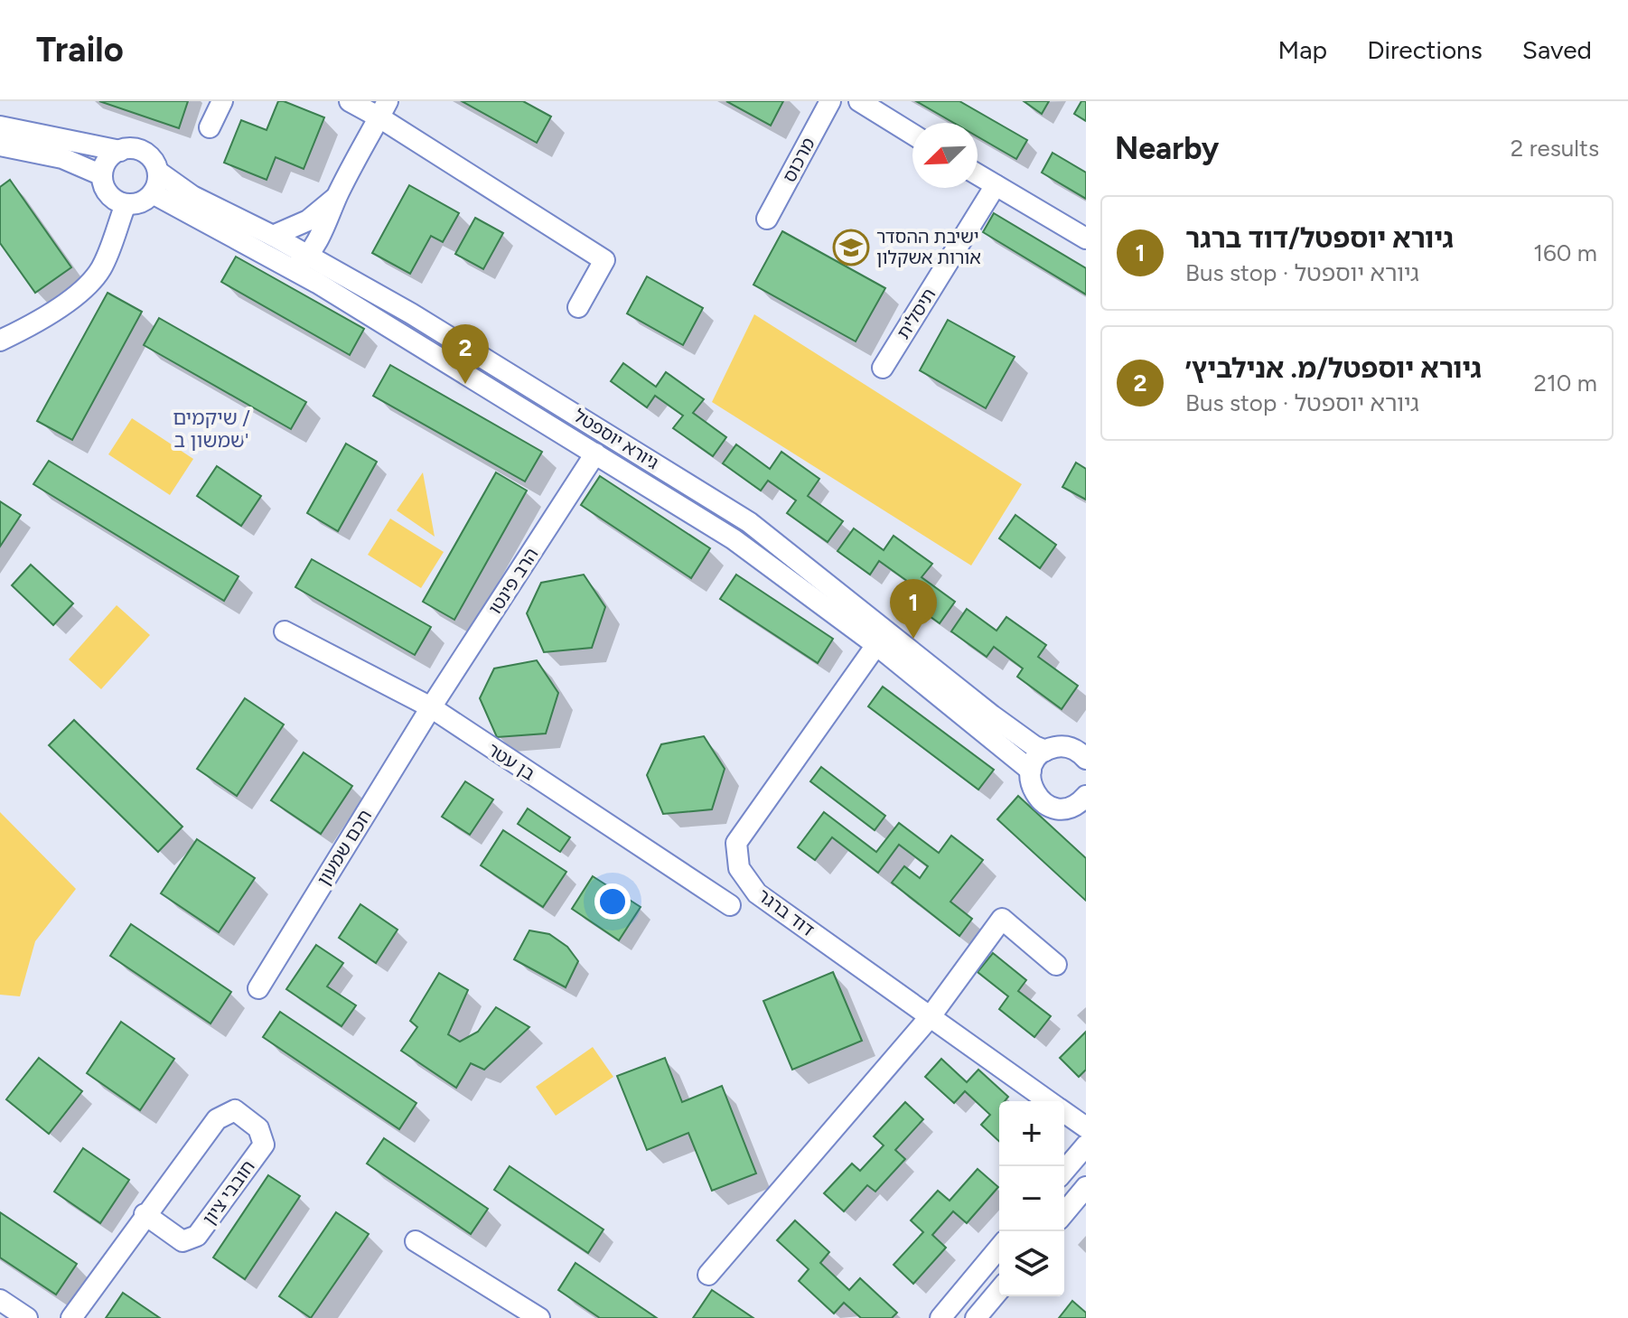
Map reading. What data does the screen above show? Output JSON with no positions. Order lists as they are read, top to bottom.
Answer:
{
  "streets": {
    "street": [
      "מרכוס",
      "תיסלית",
      "גיורא יוספטל",
      "הרב פינטו",
      "בן עטר",
      "חכם שמעון",
      "דוד ברגר",
      "חובבי ציון"
    ]
  },
  "crossings": [
    ["גיורא יוספטל", "הרב פינטו"],
    ["גיורא יוספטל", "דוד ברגר"],
    ["הרב פינטו", "בן עטר"],
    ["הרב פינטו", "חכם שמעון"],
    ["בן עטר", "חכם שמעון"]
  ],
  "districts": ["שיקמים / שמשון ב'"],
  "places": {
    "school or university": ["ישיבת ההסדר אורות אשקלון"]
  },
  "north": "bottom left",
  "page": {
    "header": "Trailo",
    "nav": ["Map", "Directions", "Saved"],
    "heading": ["Nearby", "2 results"],
    "list": [
      {
        "mark": "1",
        "name": "גיורא יוספטל/דוד ברגר",
        "note": "Bus stop · גיורא יוספטל",
        "value": "160 m"
      },
      {
        "mark": "2",
        "name": "גיורא יוספטל/מ. אנילביץ׳",
        "note": "Bus stop · גיורא יוספטל",
        "value": "210 m"
      }
    ],
    "pins": ["2", "1"],
    "map_buttons": ["+", "−"]
  }
}
